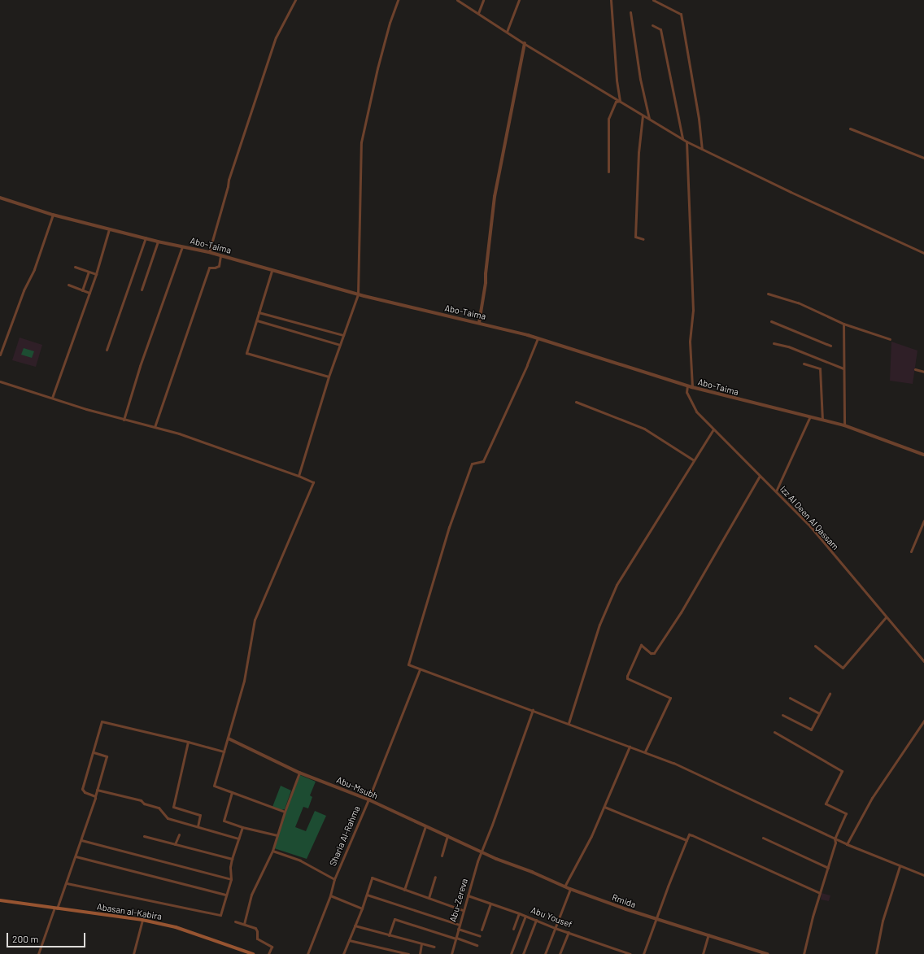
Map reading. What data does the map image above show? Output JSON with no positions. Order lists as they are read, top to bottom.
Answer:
{
  "streets": {
    "main road": ["Abasan al-Kabira"],
    "street": [
      "Abo-Taima",
      "Izz Al Deen Al Qassam",
      "Abu-Msubh",
      "Sharia Al-Rahma",
      "Abu-Zereva",
      "Rmida",
      "Abu Yousef"
    ]
  },
  "crossings": [
    ["Abo-Taima", "Izz Al Deen Al Qassam"],
    ["Abu-Msubh", "Sharia Al-Rahma"],
    ["Abu-Msubh", "Abu-Zereva"],
    ["Abu-Msubh", "Rmida"],
    ["Abu-Zereva", "Rmida"],
    ["Abu-Zereva", "Abu Yousef"]
  ],
  "scale_bar": "200 m"
}
